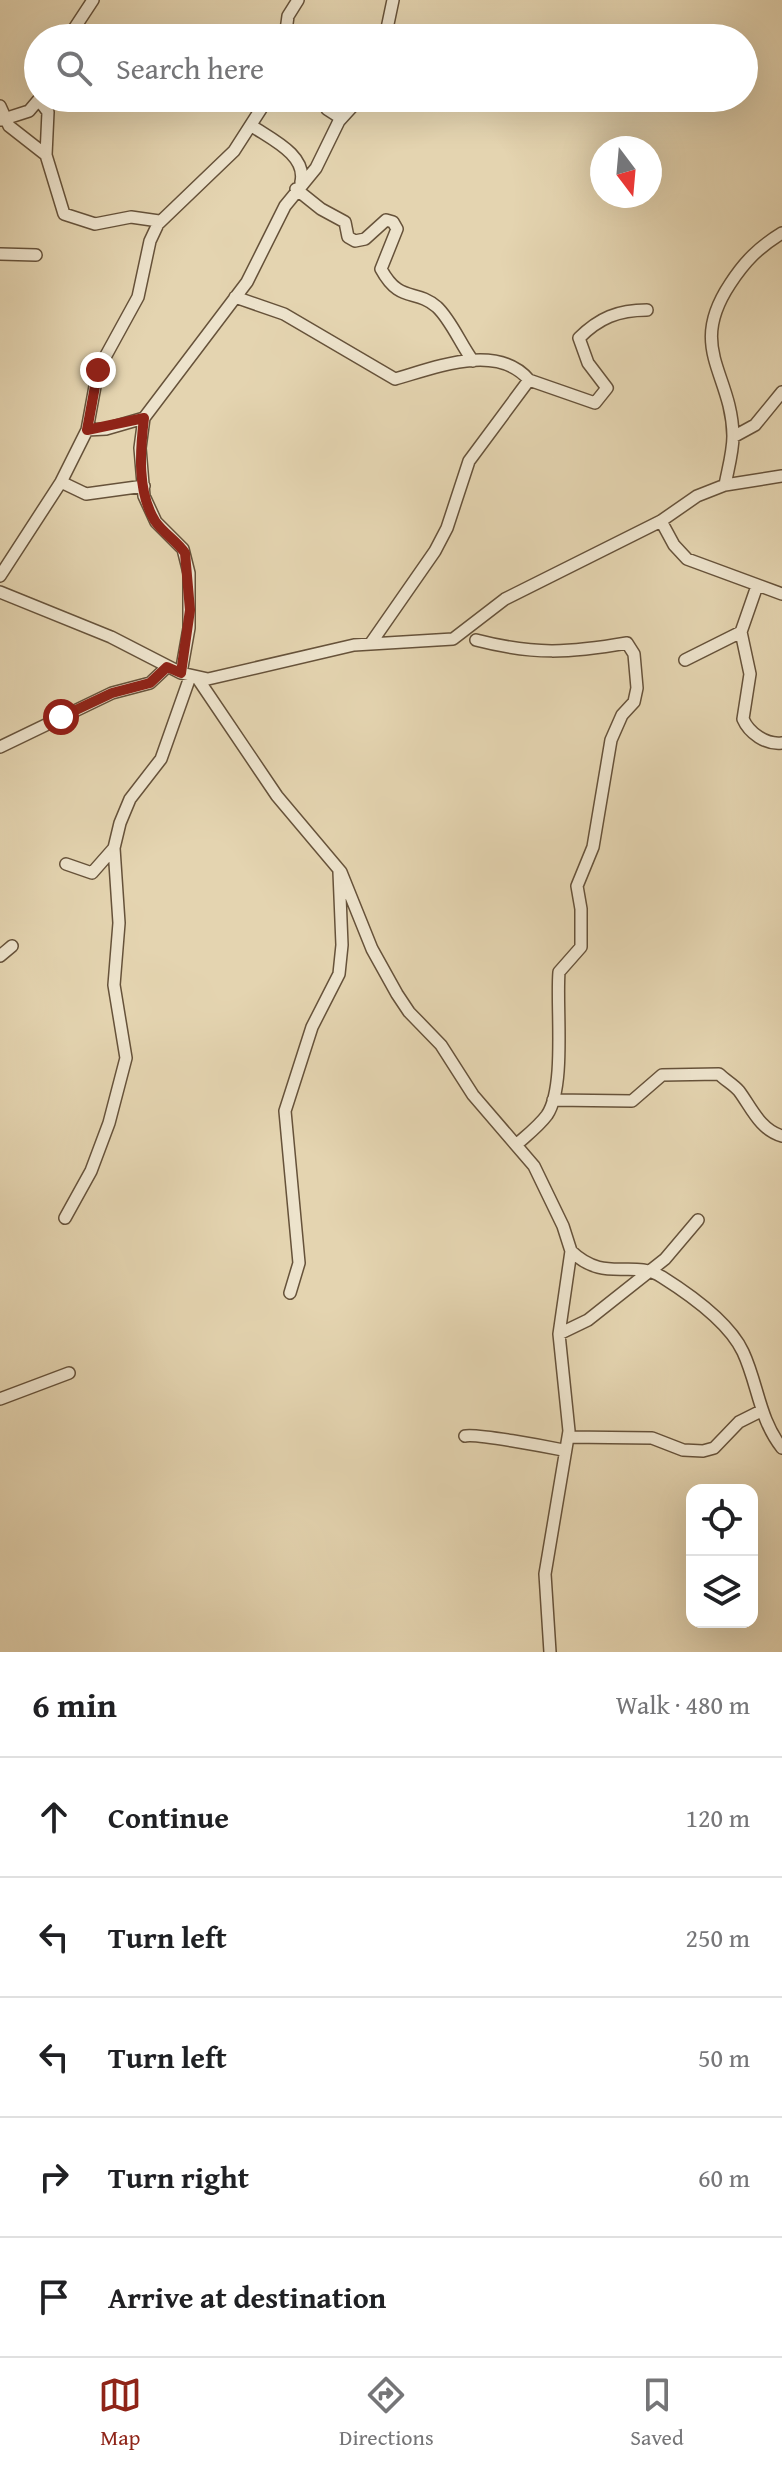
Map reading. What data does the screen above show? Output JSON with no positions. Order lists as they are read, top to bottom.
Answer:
{
  "north": "bottom",
  "page": {
    "search": "Search here",
    "heading": ["6 min", "Walk · 480 m"],
    "list": [
      ["Continue", "120 m"],
      ["Turn left", "250 m"],
      ["Turn left", "50 m"],
      ["Turn right", "60 m"],
      "Arrive at destination"
    ],
    "nav": ["Map", "Directions", "Saved"]
  }
}
